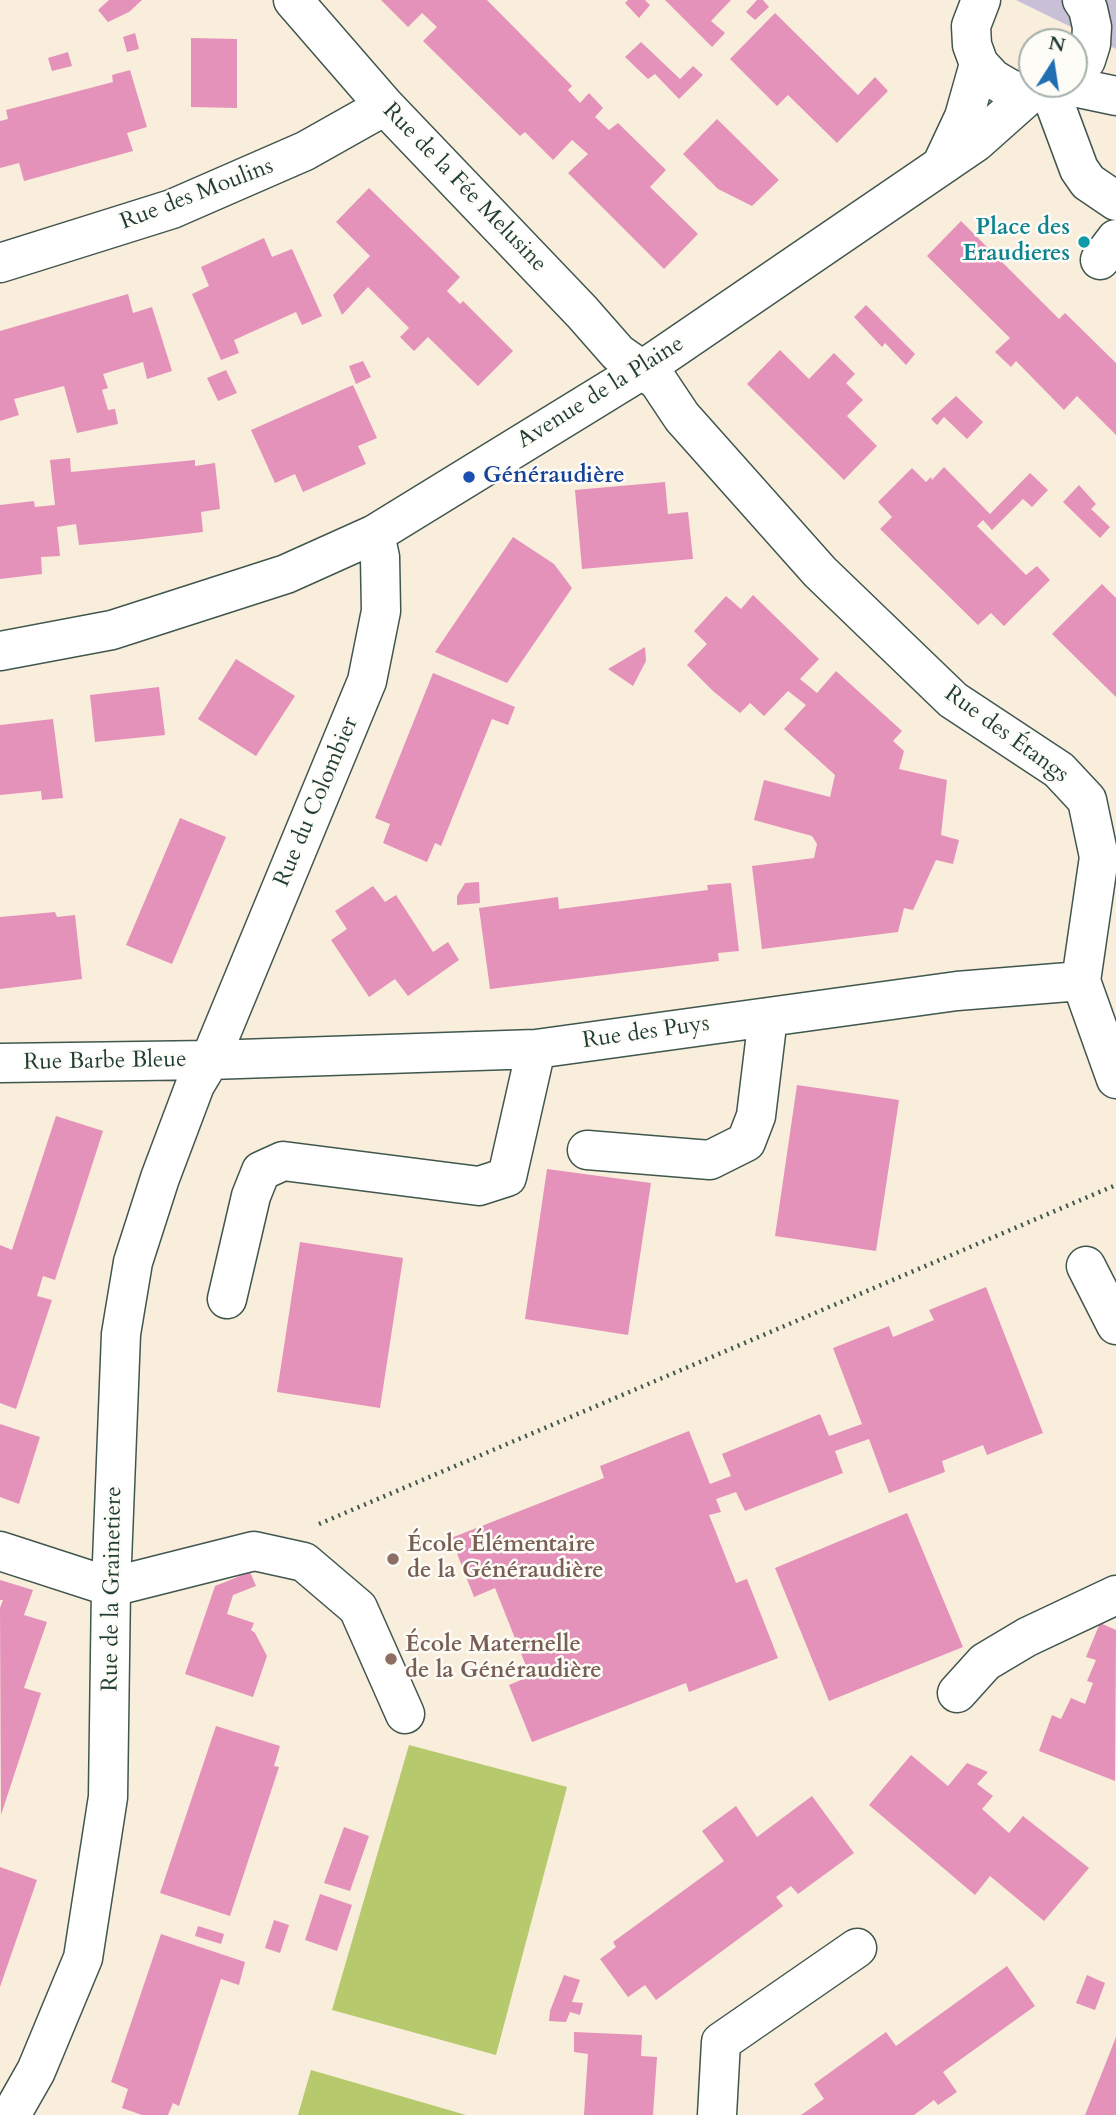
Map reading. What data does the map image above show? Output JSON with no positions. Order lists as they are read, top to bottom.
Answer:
{
  "streets": {
    "street": [
      "Rue de la Fée Melusine",
      "Rue des Moulins",
      "Avenue de la Plaine",
      "Rue des Étangs",
      "Rue du Colombier",
      "Rue des Puys",
      "Rue Barbe Bleue",
      "Rue de la Grainetiere"
    ]
  },
  "crossings": [
    ["Rue de la Fée Melusine", "Rue des Moulins"],
    ["Rue de la Fée Melusine", "Avenue de la Plaine"],
    ["Rue de la Fée Melusine", "Rue des Étangs"],
    ["Avenue de la Plaine", "Rue des Étangs"],
    ["Avenue de la Plaine", "Rue du Colombier"],
    ["Rue des Étangs", "Rue des Puys"],
    ["Rue du Colombier", "Rue des Puys"],
    ["Rue du Colombier", "Rue Barbe Bleue"],
    ["Rue du Colombier", "Rue de la Grainetiere"],
    ["Rue des Puys", "Rue Barbe Bleue"],
    ["Rue des Puys", "Rue de la Grainetiere"],
    ["Rue Barbe Bleue", "Rue de la Grainetiere"]
  ],
  "places": [
    "Place des Eraudieres",
    "Généraudière",
    "École Élémentaire de la Généraudière",
    "École Maternelle de la Généraudière"
  ],
  "north": "top"
}
